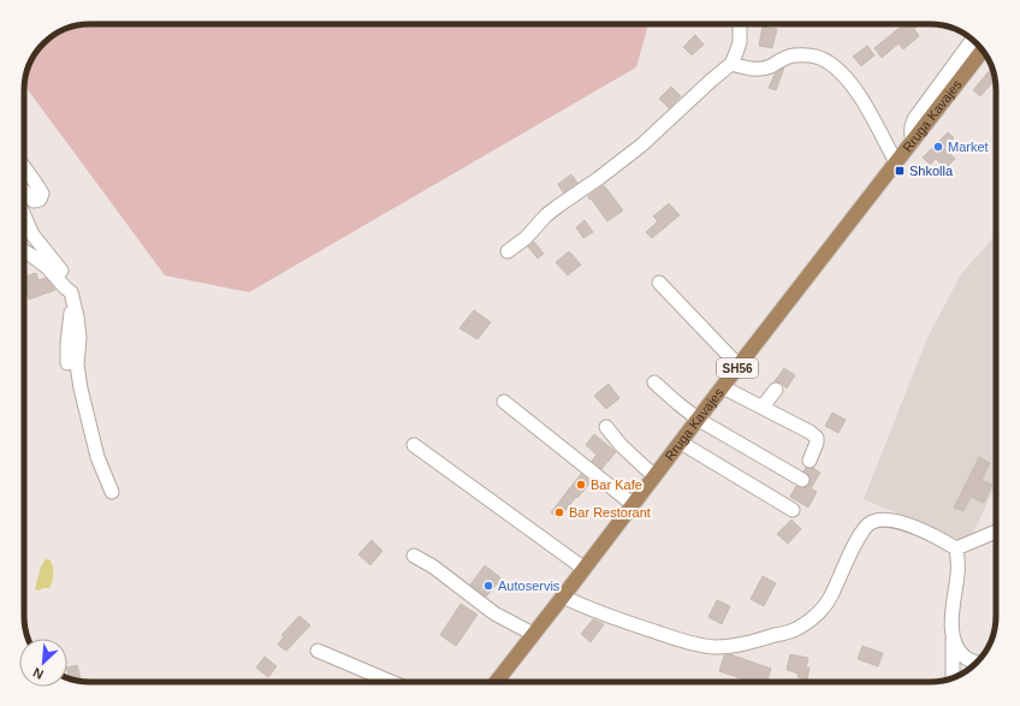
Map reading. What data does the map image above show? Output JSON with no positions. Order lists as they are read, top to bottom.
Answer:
{
  "streets": {
    "main road": ["Rruga Kavajes", "SH56"]
  },
  "places": {
    "other": [
      "Market",
      "Bar Kafe",
      "Bar Restorant",
      "Autoservis"
    ],
    "transit": ["Shkolla"]
  },
  "north": "bottom left"
}
